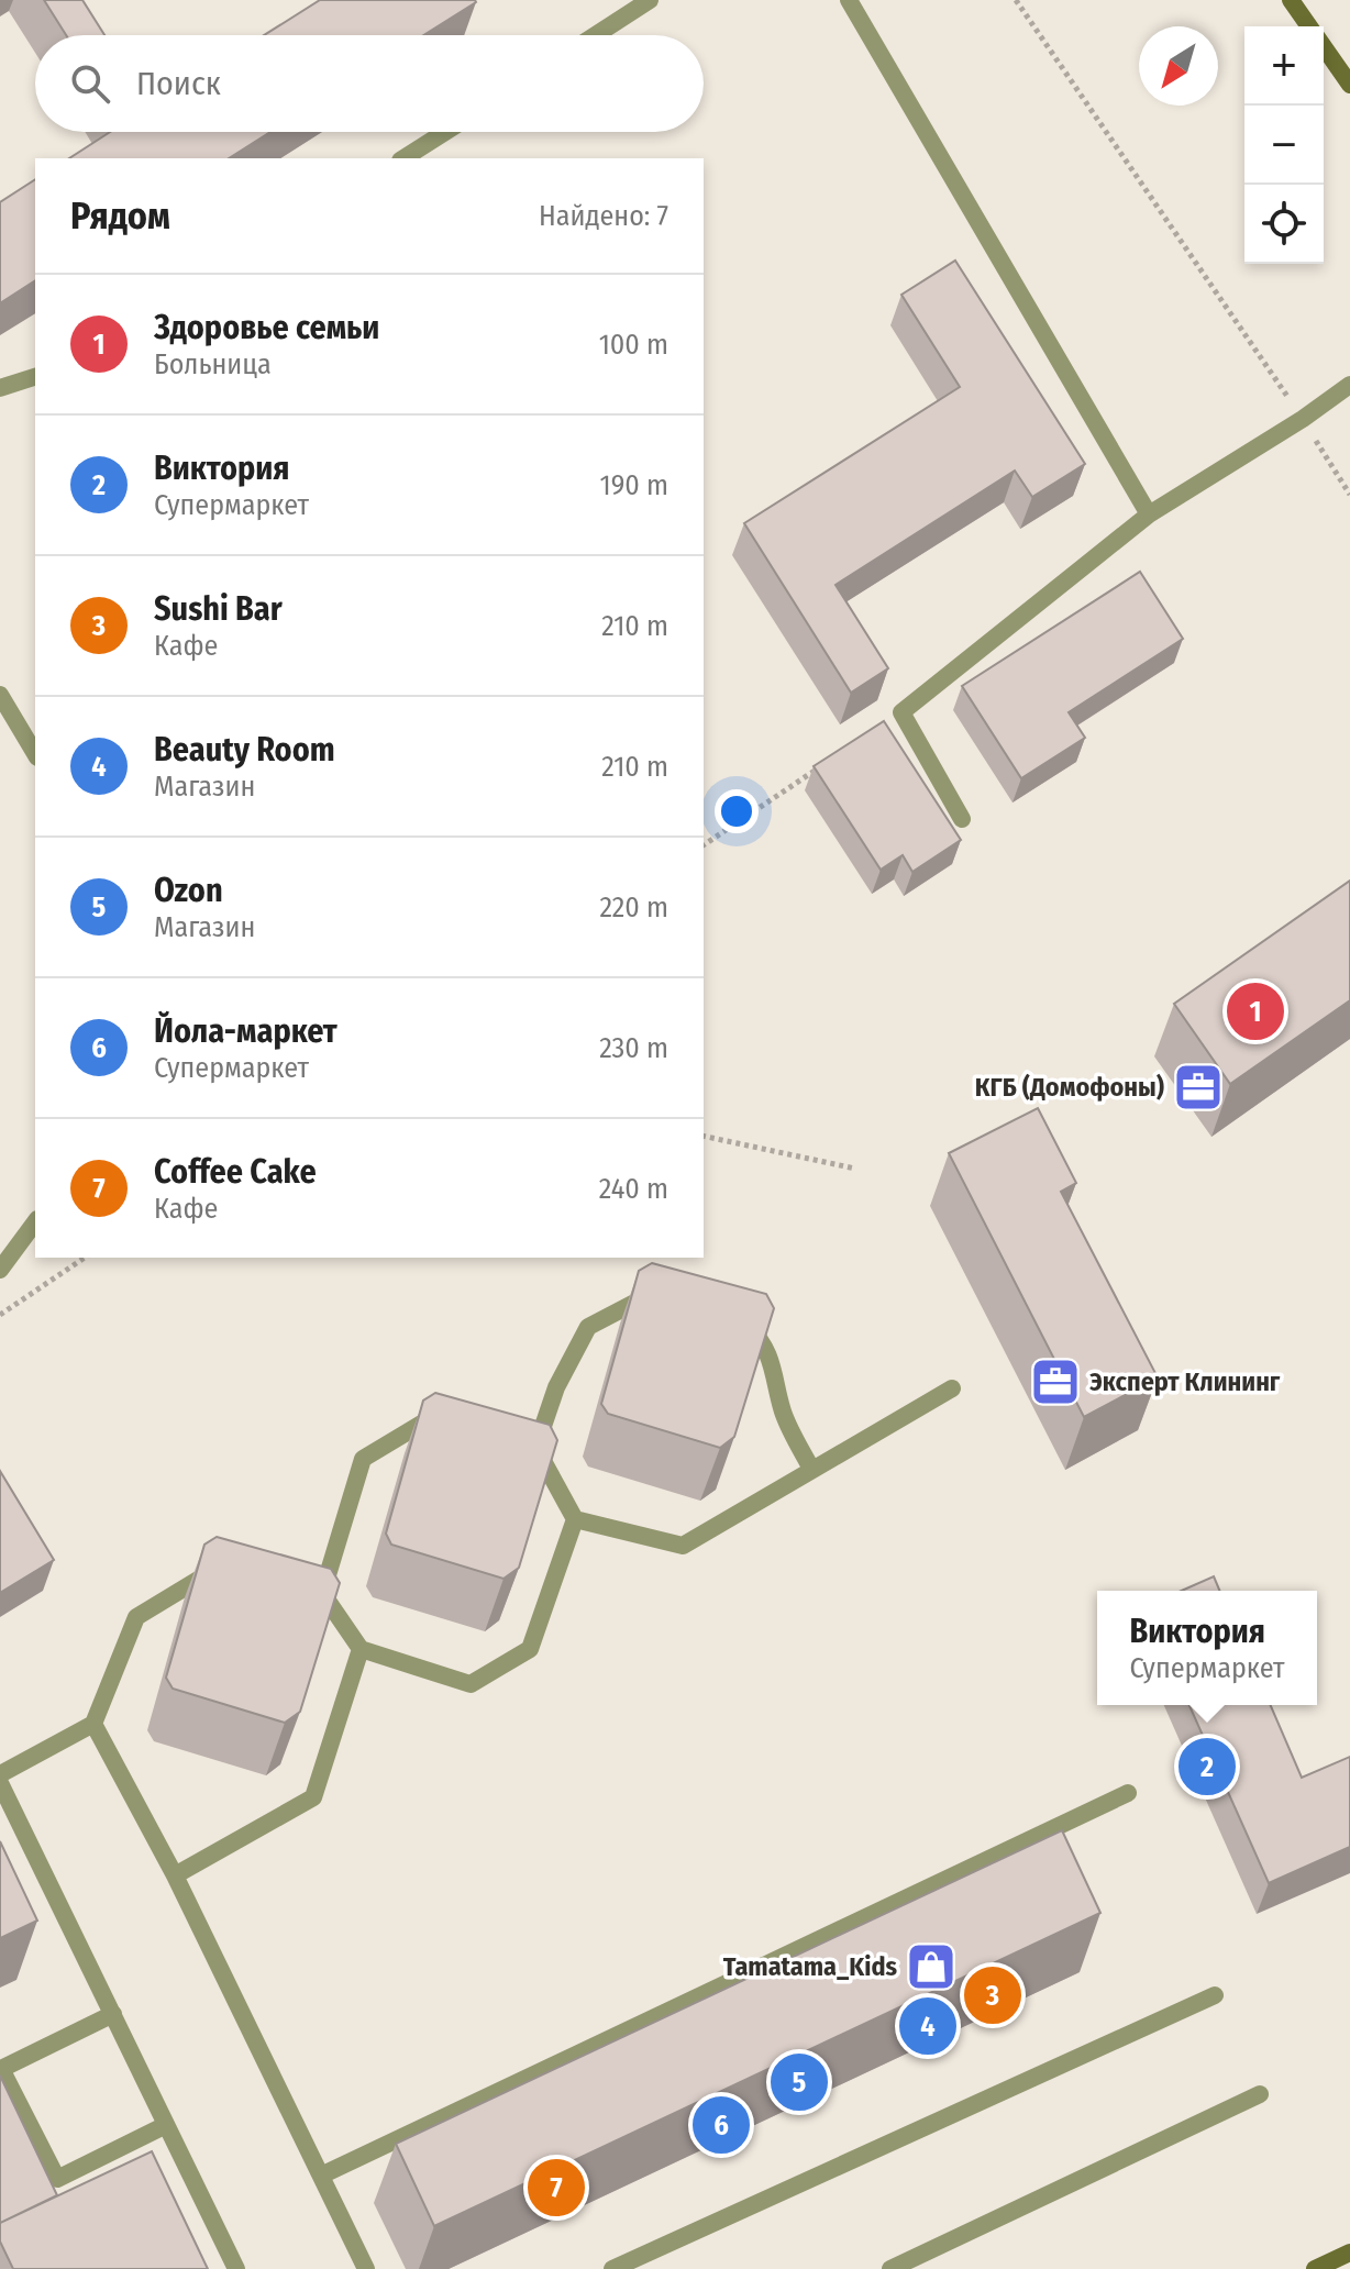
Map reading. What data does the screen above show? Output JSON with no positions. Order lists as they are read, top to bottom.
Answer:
{
  "places": {
    "office": ["КГБ (Домофоны)", "Эксперт Клининг"],
    "shop": ["Tamatama_Kids"]
  },
  "north": "bottom left",
  "page": {
    "map_buttons": ["+", "−"],
    "search": "Поиск",
    "heading": ["Рядом", "Найдено: 7"],
    "list": [
      {
        "mark": "1",
        "name": "Здоровье семьи",
        "note": "Больница",
        "value": "100 m"
      },
      {
        "mark": "2",
        "name": "Виктория",
        "note": "Супермаркет",
        "value": "190 m"
      },
      {
        "mark": "3",
        "name": "Sushi Bar",
        "note": "Кафе",
        "value": "210 m"
      },
      {
        "mark": "4",
        "name": "Beauty Room",
        "note": "Магазин",
        "value": "210 m"
      },
      {
        "mark": "5",
        "name": "Ozon",
        "note": "Магазин",
        "value": "220 m"
      },
      {
        "mark": "6",
        "name": "Йола-маркет",
        "note": "Супермаркет",
        "value": "230 m"
      },
      {
        "mark": "7",
        "name": "Coffee Cake",
        "note": "Кафе",
        "value": "240 m"
      }
    ],
    "pins": [
      "1",
      "2",
      "3",
      "4",
      "5",
      "6",
      "7"
    ],
    "popup": ["Виктория", "Супермаркет"]
  }
}
